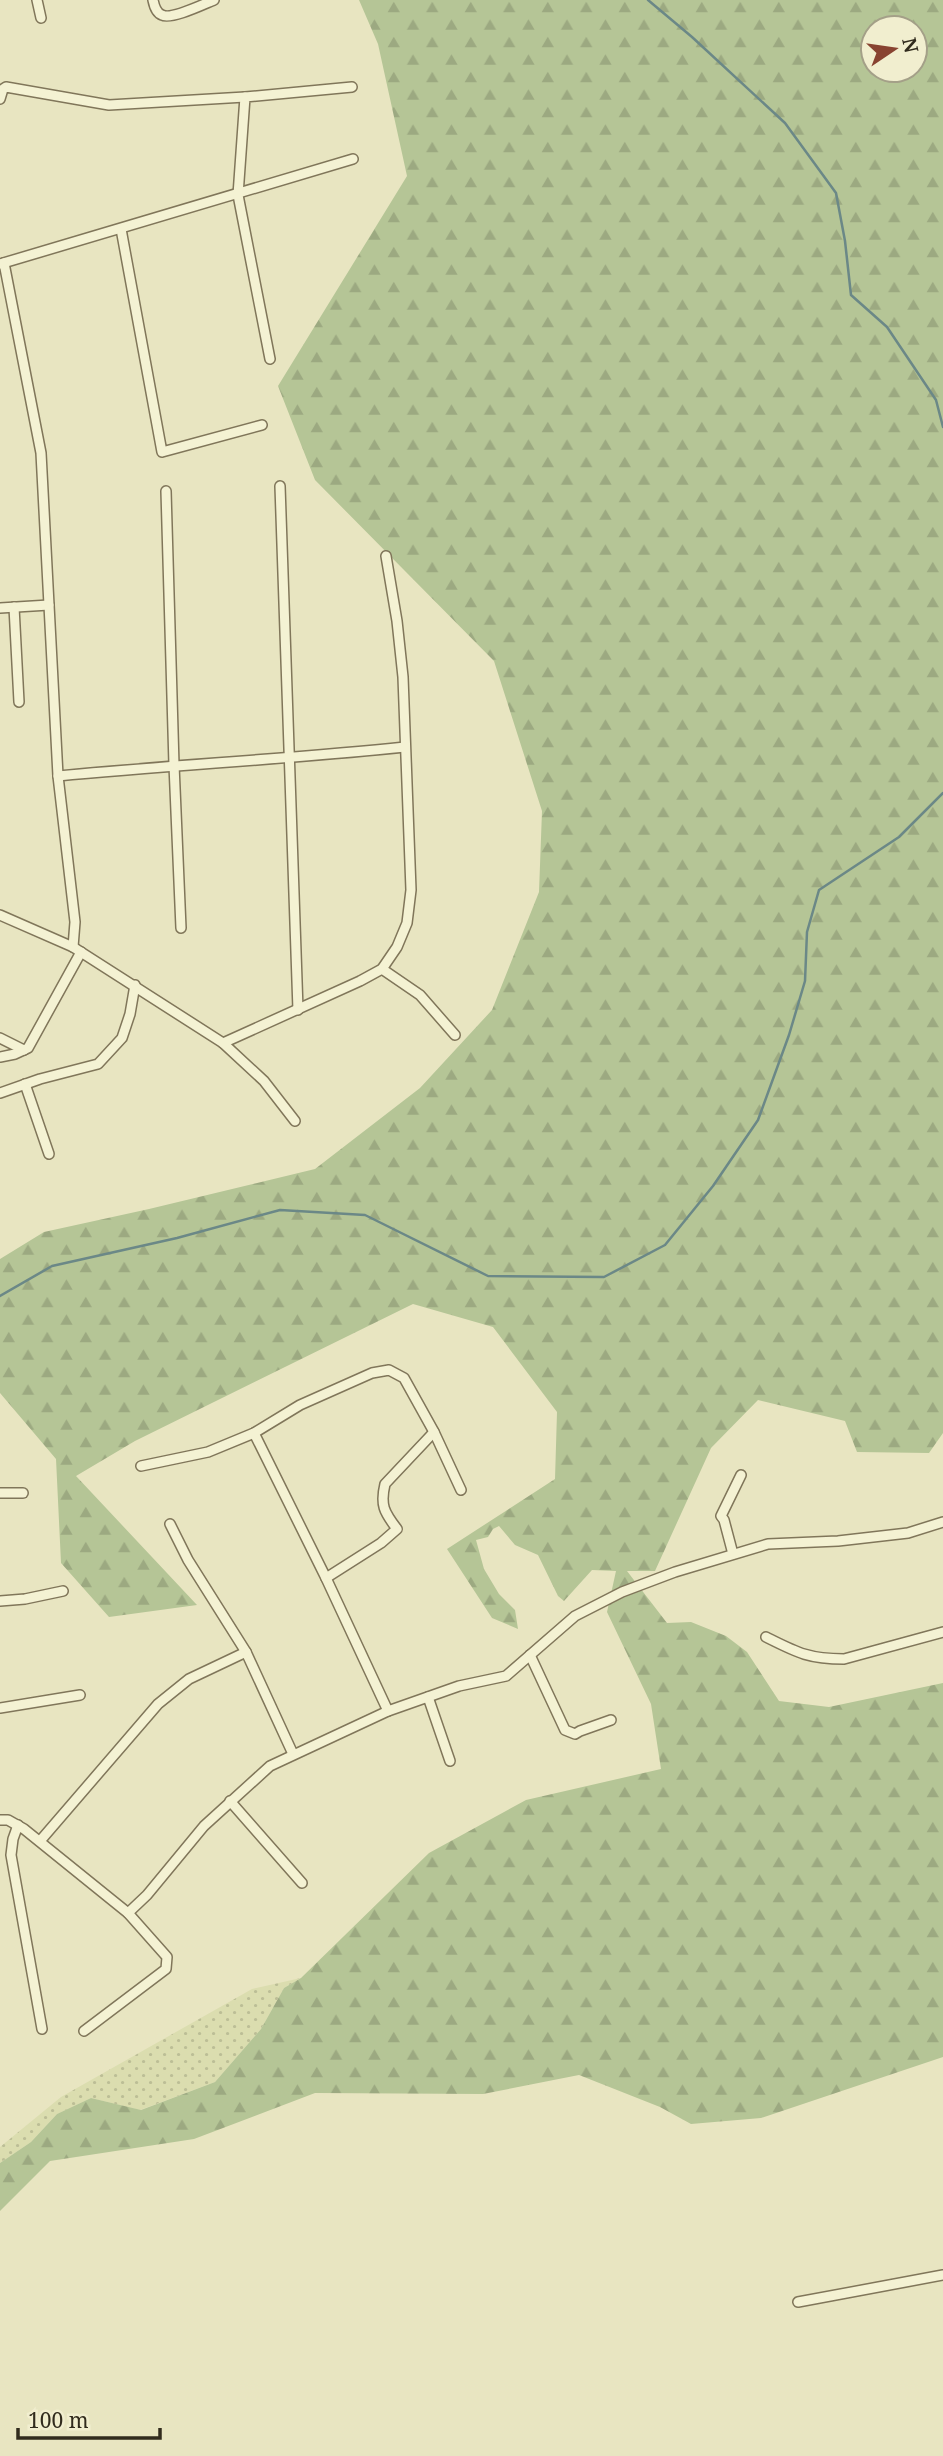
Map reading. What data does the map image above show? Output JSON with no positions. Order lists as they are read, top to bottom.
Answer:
{
  "scale_bar": "100 m",
  "north": "right"
}
